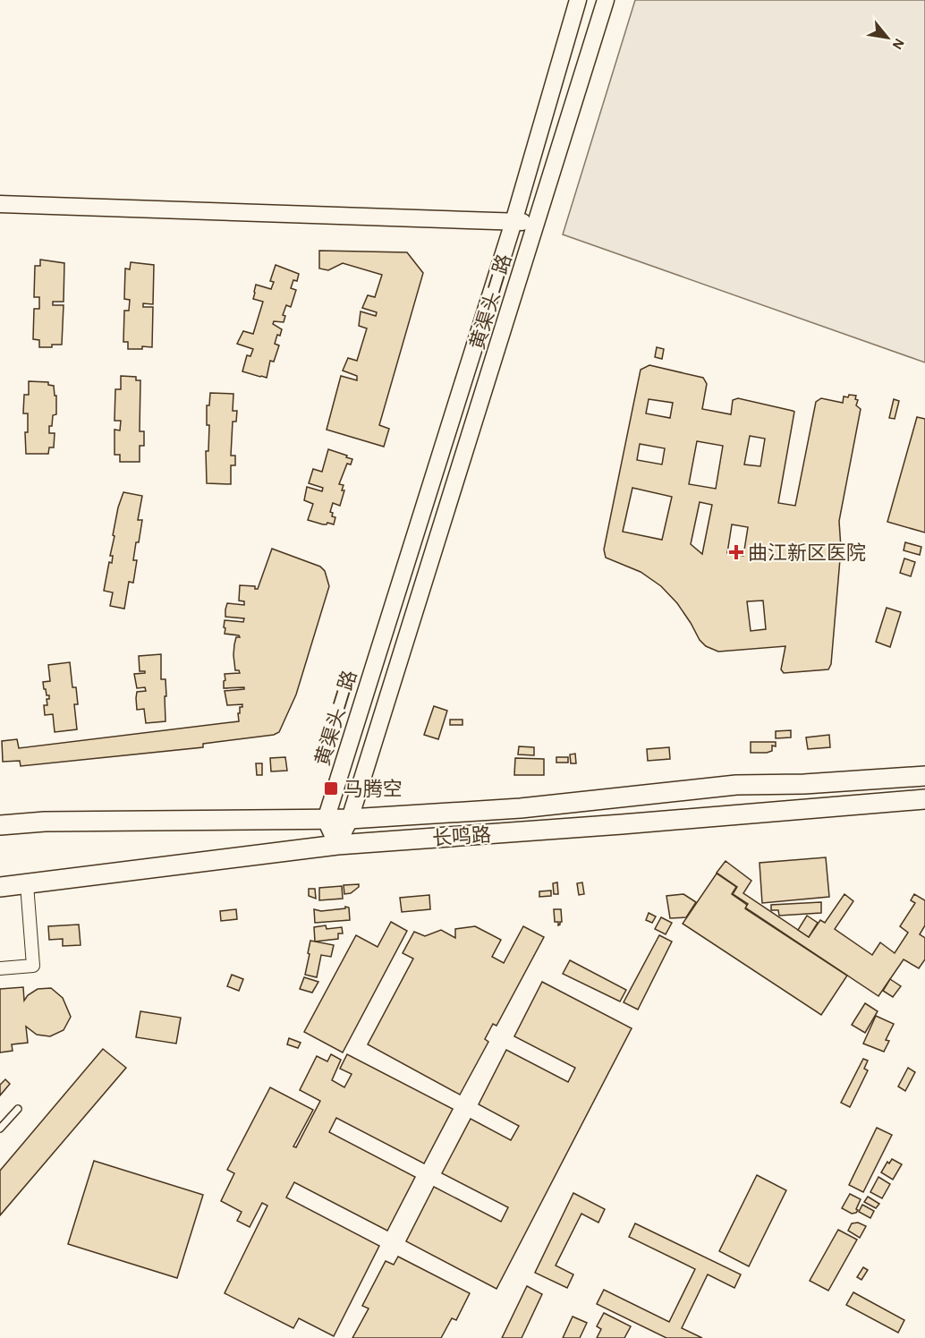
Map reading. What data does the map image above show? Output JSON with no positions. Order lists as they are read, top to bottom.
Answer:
{
  "streets": {
    "main road": ["黄渠头二路", "长鸣路"]
  },
  "crossings": [
    ["黄渠头二路", "长鸣路"]
  ],
  "places": {
    "health": ["曲江新区医院"],
    "transit": ["马腾空"]
  },
  "north": "bottom right"
}
